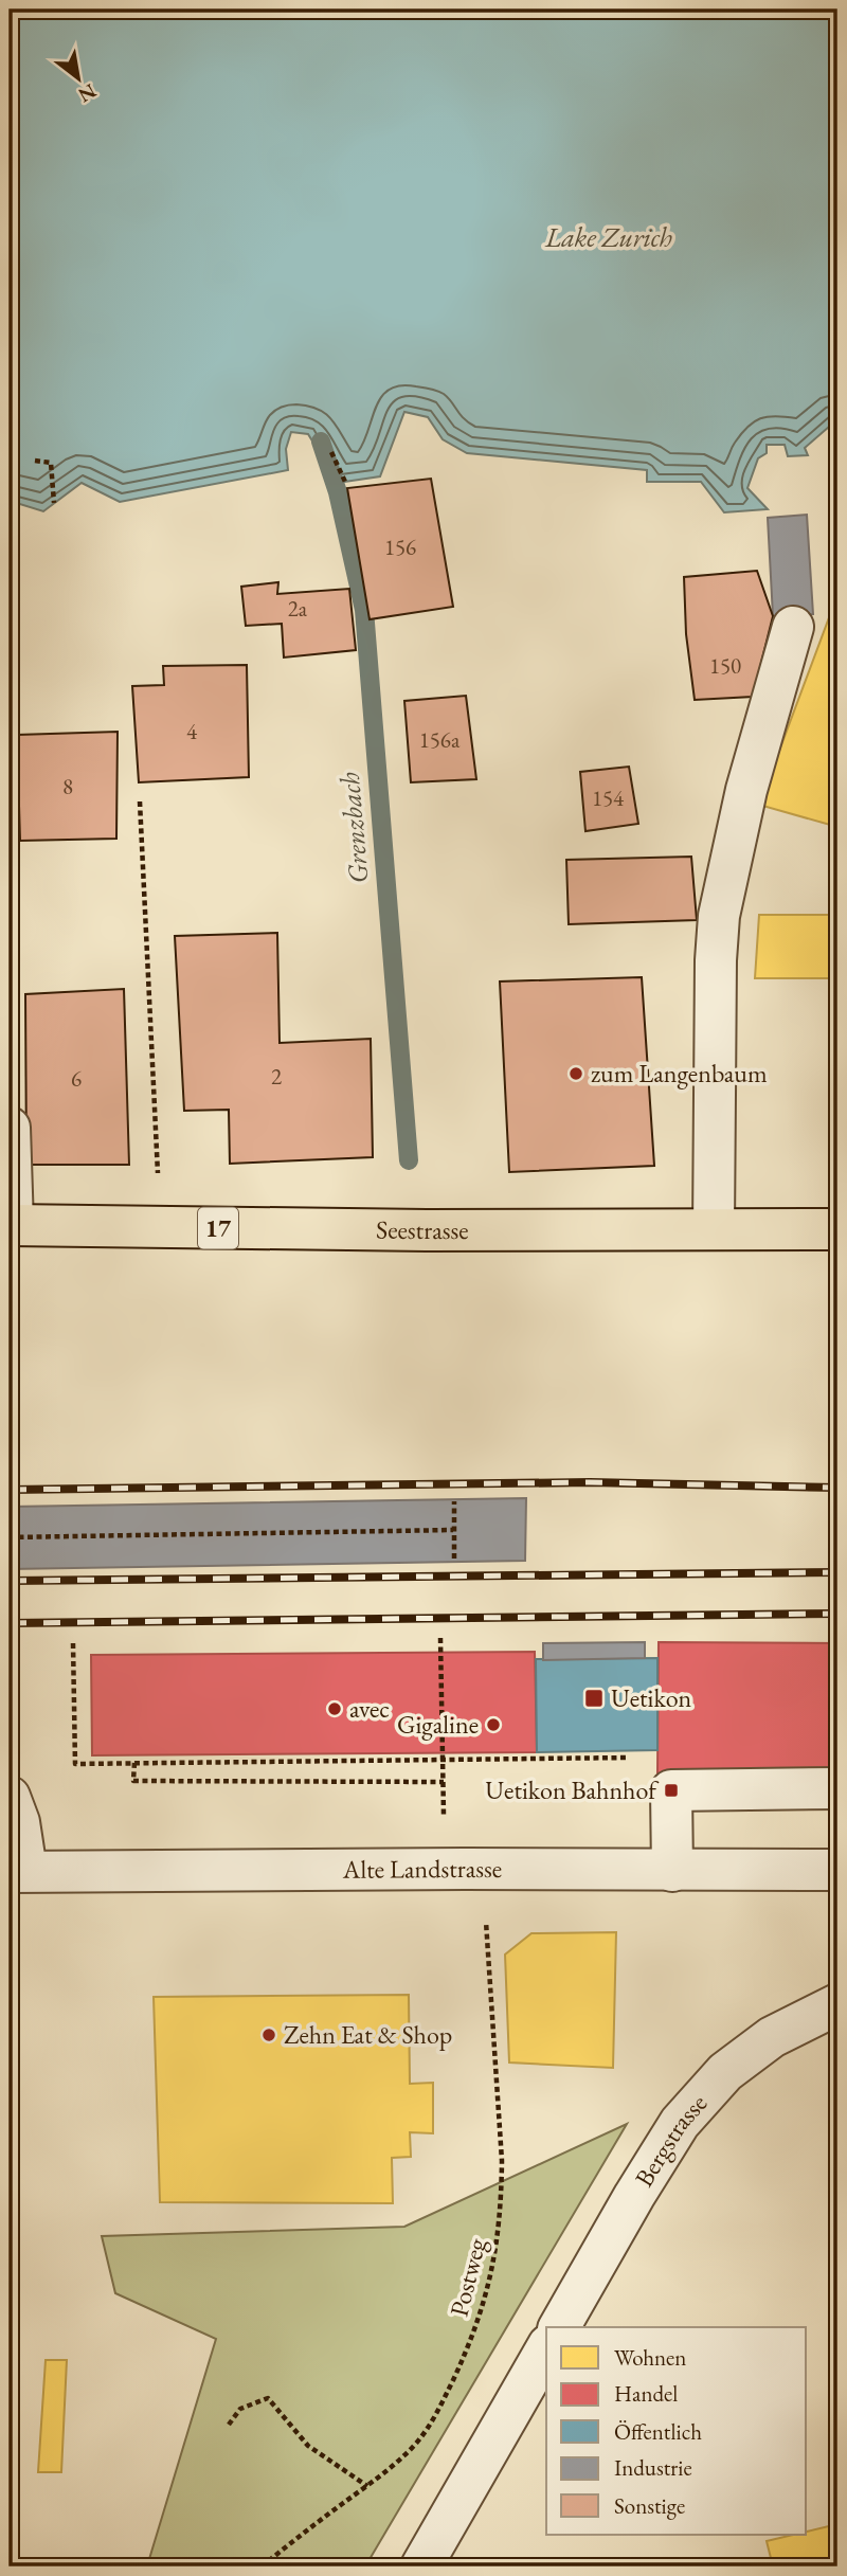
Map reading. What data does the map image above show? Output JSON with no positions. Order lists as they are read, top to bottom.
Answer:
{
  "streets": {
    "main road": ["17", "Seestrasse"],
    "street": ["Alte Landstrasse", "Bergstrasse"],
    "path": ["Postweg"]
  },
  "water": ["Lake Zurich", "Grenzbach"],
  "places": {
    "other": [
      "zum Langenbaum",
      "avec",
      "Gigaline",
      "Zehn Eat & Shop"
    ],
    "transit": ["Uetikon", "Uetikon Bahnhof"]
  },
  "house_numbers": [
    "156",
    "2a",
    "150",
    "4",
    "156a",
    "8",
    "154",
    "2",
    "6"
  ],
  "legend": [
    "Wohnen",
    "Handel",
    "Öffentlich",
    "Industrie",
    "Sonstige"
  ],
  "north": "bottom right"
}
